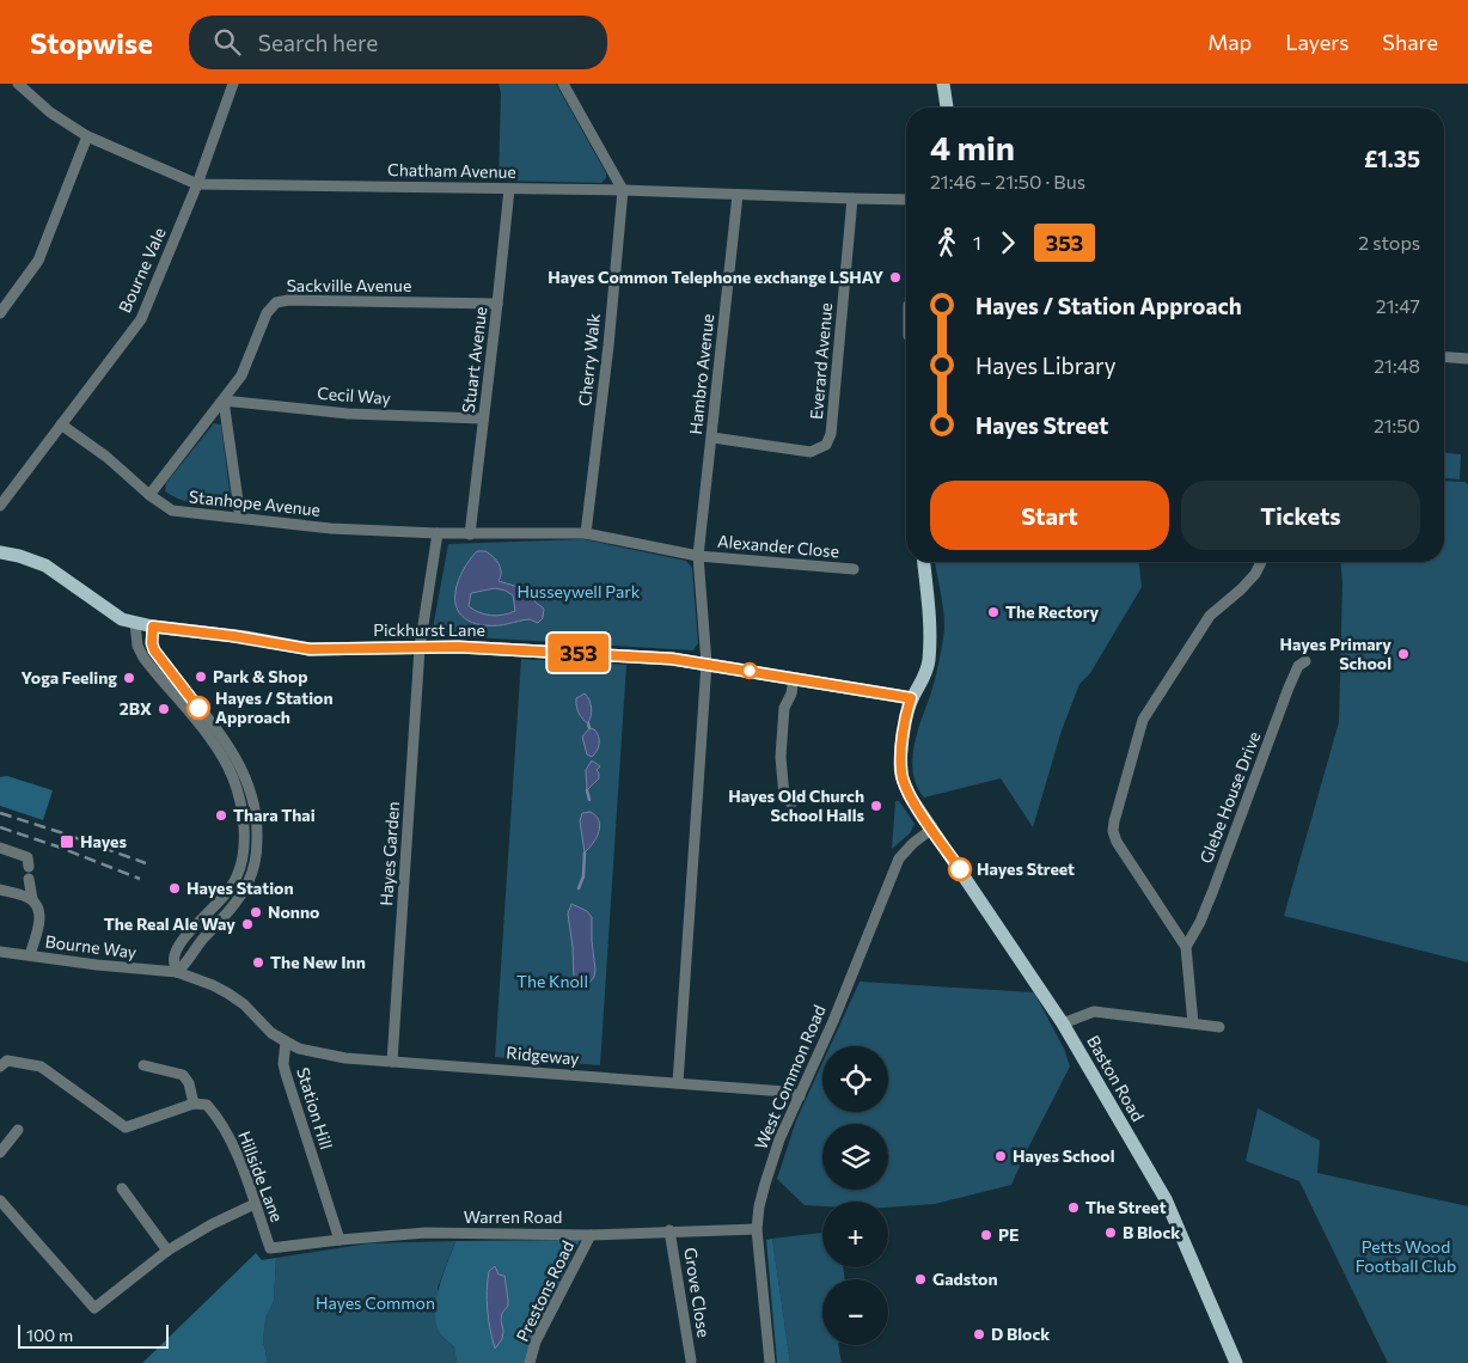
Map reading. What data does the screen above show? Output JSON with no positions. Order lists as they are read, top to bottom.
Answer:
{
  "streets": {
    "main road": ["Pickhurst Lane", "Baston Road"],
    "street": [
      "Chatham Avenue",
      "Bourne Vale",
      "Sackville Avenue",
      "Stuart Avenue",
      "Cherry Walk",
      "Everard Avenue",
      "Hambro Avenue",
      "Cecil Way",
      "Stanhope Avenue",
      "Alexander Close",
      "Glebe House Drive",
      "Hayes Garden",
      "Bourne Way",
      "Ridgeway",
      "West Common Road",
      "Station Hill",
      "Hillside Lane",
      "Warren Road",
      "Prestons Road",
      "Grove Close"
    ]
  },
  "crossings": [
    ["Chatham Avenue", "Bourne Vale"],
    ["Chatham Avenue", "Stuart Avenue"],
    ["Chatham Avenue", "Cherry Walk"],
    ["Chatham Avenue", "Everard Avenue"],
    ["Chatham Avenue", "Hambro Avenue"],
    ["Bourne Vale", "Stanhope Avenue"],
    ["Sackville Avenue", "Stuart Avenue"],
    ["Sackville Avenue", "Cecil Way"],
    ["Sackville Avenue", "Stanhope Avenue"],
    ["Stuart Avenue", "Cecil Way"],
    ["Stuart Avenue", "Stanhope Avenue"],
    ["Cherry Walk", "Stanhope Avenue"],
    ["Cherry Walk", "Alexander Close"],
    ["Everard Avenue", "Hambro Avenue"],
    ["Hambro Avenue", "Alexander Close"],
    ["Hambro Avenue", "Pickhurst Lane"],
    ["Stanhope Avenue", "Alexander Close"],
    ["Stanhope Avenue", "Hayes Garden"],
    ["Pickhurst Lane", "Hayes Garden"],
    ["Hayes Garden", "Ridgeway"],
    ["Ridgeway", "West Common Road"],
    ["Ridgeway", "Station Hill"],
    ["West Common Road", "Baston Road"],
    ["West Common Road", "Warren Road"],
    ["Station Hill", "Warren Road"],
    ["Hillside Lane", "Warren Road"],
    ["Warren Road", "Prestons Road"],
    ["Warren Road", "Grove Close"]
  ],
  "parks": [
    "Husseywell Park",
    "The Knoll",
    "Petts Wood Football Club",
    "Hayes Common"
  ],
  "places": {
    "other": [
      "Hayes Common Telephone exchange LSHAY",
      "The Rectory",
      "Hayes Primary School",
      "Park & Shop",
      "Yoga Feeling",
      "Hayes / Station Approach",
      "2BX",
      "Hayes Old Church School Halls",
      "Thara Thai",
      "Hayes Street",
      "Hayes Station",
      "Nonno",
      "The Real Ale Way",
      "The New Inn",
      "Hayes School",
      "The Street",
      "B Block",
      "PE",
      "Gadston",
      "D Block"
    ],
    "transit": ["Hayes"]
  },
  "lines": ["bus line 353"],
  "scale_bar": "100 m",
  "page": {
    "header": "Stopwise",
    "search": "Search here",
    "nav": ["Map", "Layers", "Share"],
    "on_map": "353",
    "heading": ["4 min", "21:46 – 21:50 · Bus", "£1.35"],
    "legs": ["1", "353", "2 stops"],
    "list": [
      {
        "name": "Hayes / Station Approach",
        "value": "21:47"
      },
      {
        "name": "Hayes Library",
        "value": "21:48"
      },
      {
        "name": "Hayes Street",
        "value": "21:50"
      }
    ],
    "buttons": ["Start", "Tickets"],
    "map_buttons": ["+", "−"],
    "scale": "100 m"
  }
}
